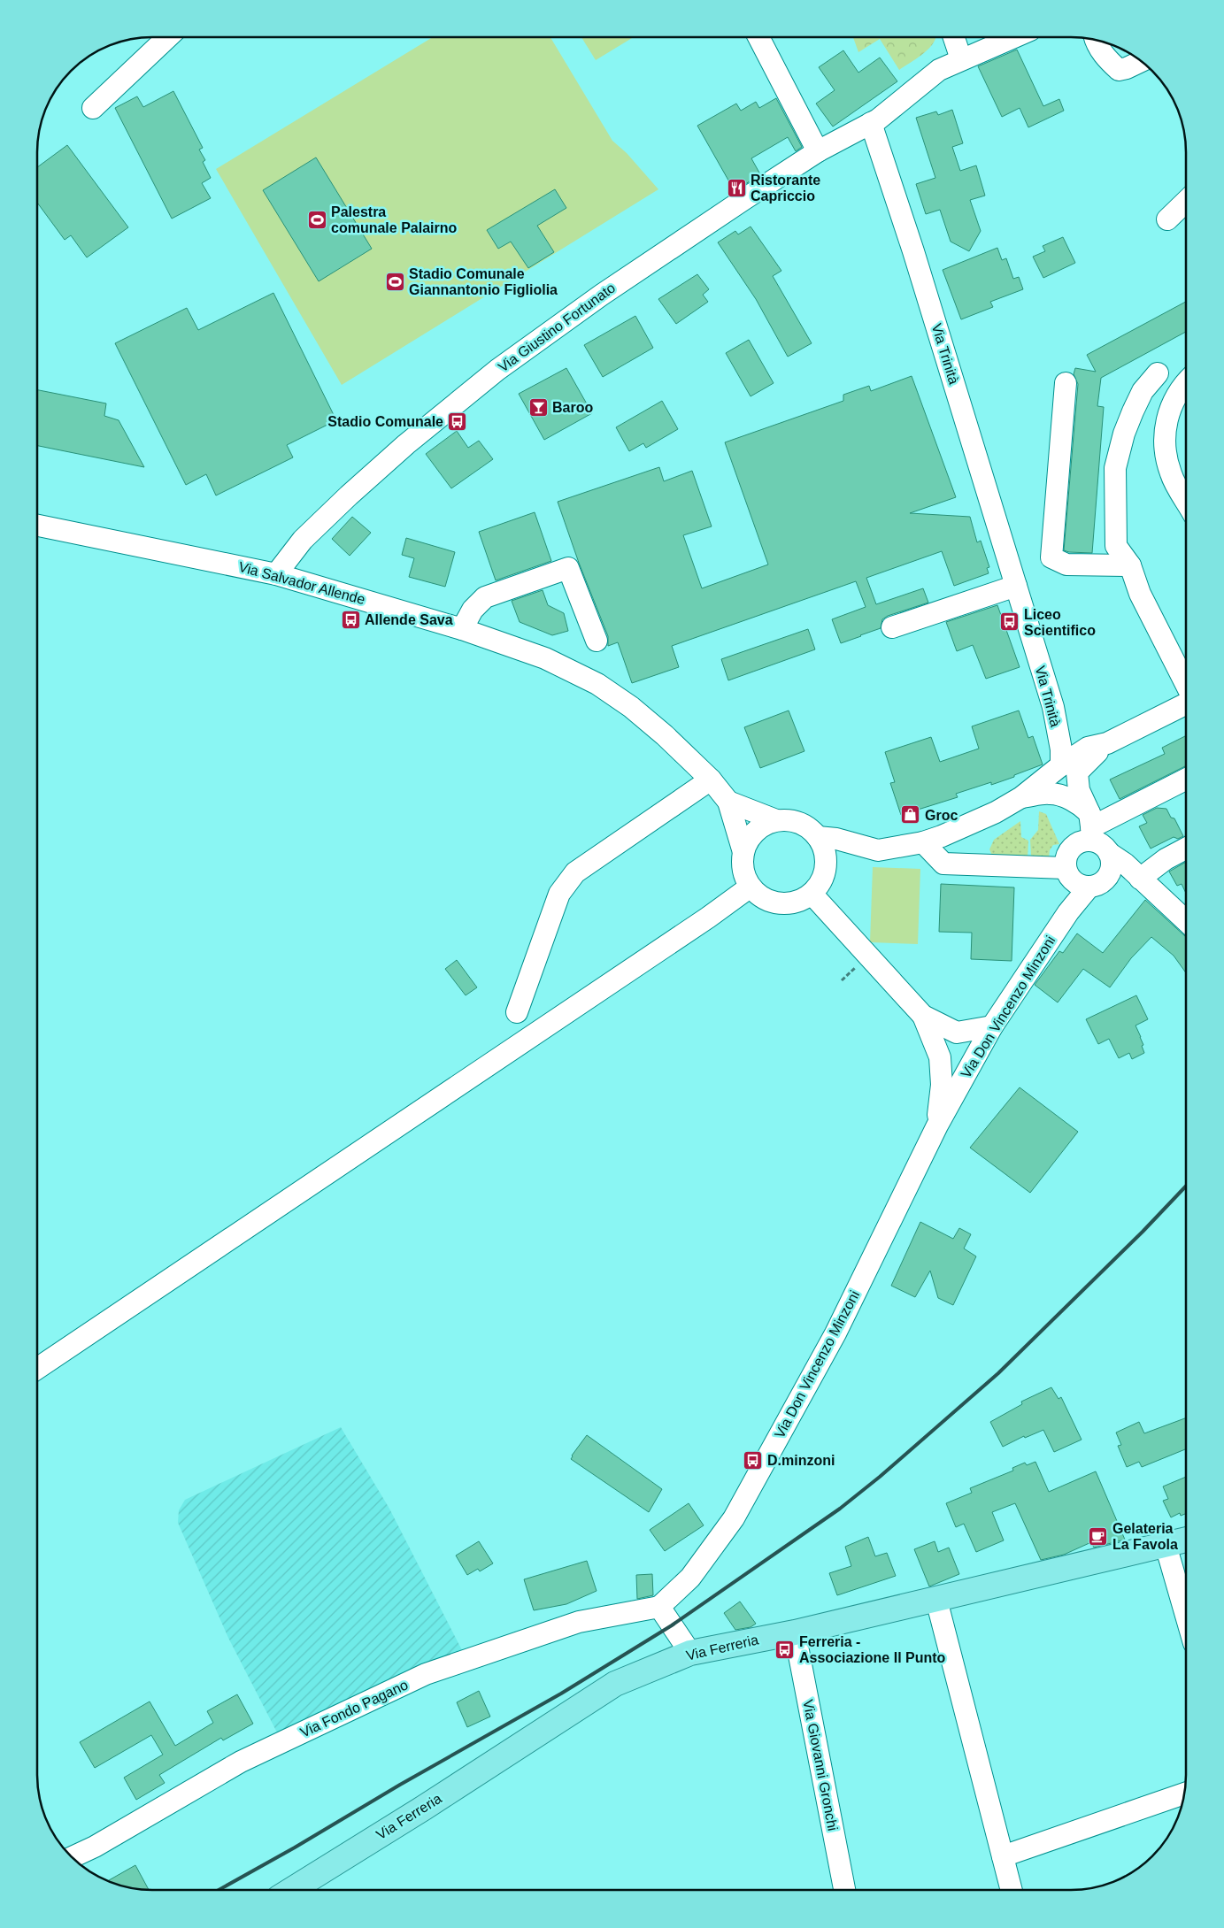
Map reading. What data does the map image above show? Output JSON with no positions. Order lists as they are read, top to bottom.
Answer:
{
  "streets": {
    "main road": ["Via Ferreria"],
    "street": [
      "Via Giustino Fortunato",
      "Via Trinità",
      "Via Salvador Allende",
      "Via Don Vincenzo Minzoni",
      "Via Fondo Pagano",
      "Via Giovanni Gronchi"
    ]
  },
  "crossings": [
    ["Via Giustino Fortunato", "Via Trinità"],
    ["Via Giustino Fortunato", "Via Salvador Allende"],
    ["Via Don Vincenzo Minzoni", "Via Fondo Pagano"],
    ["Via Ferreria", "Via Giovanni Gronchi"]
  ],
  "places": {
    "restaurant": ["Ristorante Capriccio"],
    "sports": ["Palestra comunale Palairno", "Stadio Comunale Giannantonio Figliolia"],
    "bar": ["Baroo"],
    "bus stop": [
      "Stadio Comunale",
      "Allende Sava",
      "Liceo Scientifico",
      "D.minzoni",
      "Ferreria - Associazione Il Punto"
    ],
    "shop": ["Groc"],
    "cafe": ["Gelateria La Favola"]
  }
}
